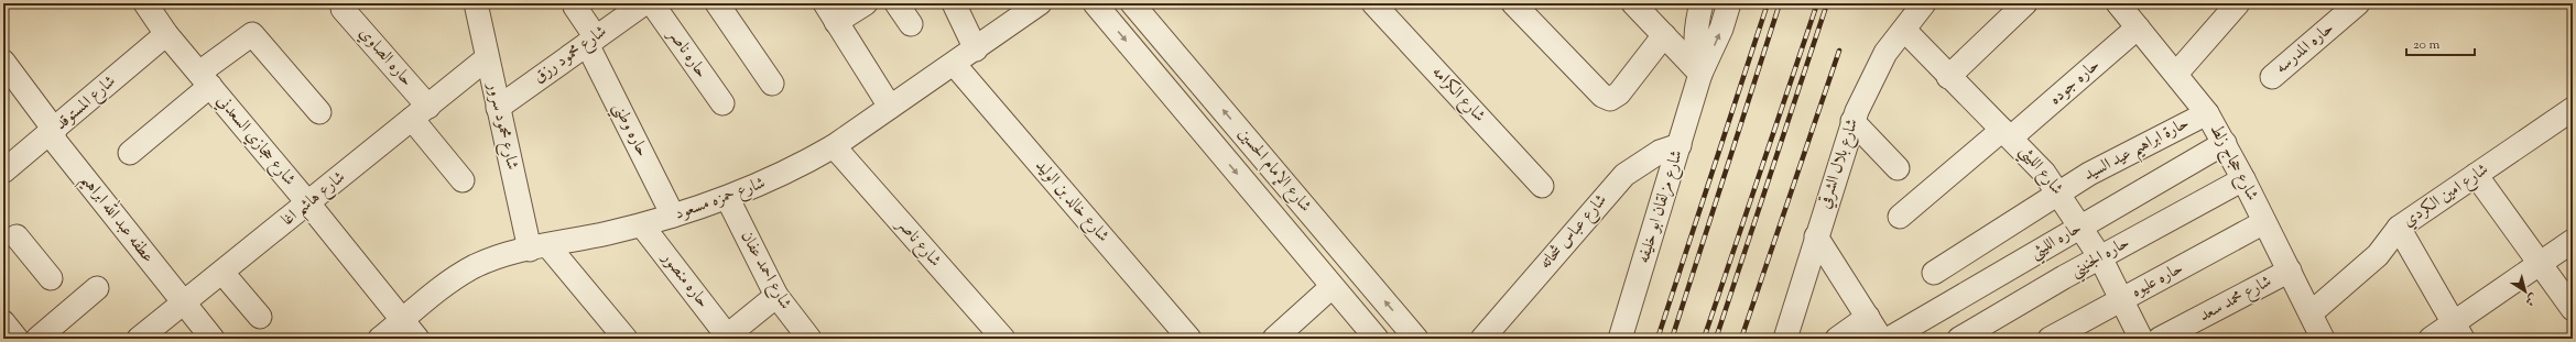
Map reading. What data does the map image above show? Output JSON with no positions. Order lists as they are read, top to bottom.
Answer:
{
  "streets": {
    "street": [
      "حاره المدرسه",
      "حاره ناصر",
      "شارع محمود رزق",
      "حاره الصاوي",
      "حاره جوده",
      "شارع الكرامه",
      "شارع المستوقد",
      "شارع محمود سرور",
      "حاره وطني",
      "شارع حجازي السعدني",
      "حارة ابراهيم عيد السيد",
      "شارع حجاج زلط",
      "شارع بلال الشرقي",
      "شارع الإمام الحسين",
      "شارع الليثي",
      "شارع امين الكردي",
      "شارع هاشم اغا",
      "شارع حمزه مسعود",
      "شارع خالد بن الوليد",
      "شارع مزلقان ابو خليفه",
      "عطفه عبد الله ابراهيم",
      "شارع عباس شحاته",
      "حاره الليثي",
      "شارع ناصر",
      "حاره الجنيني",
      "شارع احمد عفان",
      "حاره منصور",
      "حاره عليوه",
      "شارع محمد سعد"
    ]
  },
  "crossings": [
    ["شارع محمود رزق", "شارع محمود سرور"],
    ["شارع محمود رزق", "حاره وطني"],
    ["حاره الصاوي", "شارع هاشم اغا"],
    ["حاره جوده", "شارع حجاج زلط"],
    ["حاره جوده", "شارع الليثي"],
    ["شارع المستوقد", "شارع حجازي السعدني"],
    ["شارع المستوقد", "عطفه عبد الله ابراهيم"],
    ["شارع محمود سرور", "شارع هاشم اغا"],
    ["شارع محمود سرور", "شارع حمزه مسعود"],
    ["حاره وطني", "شارع حمزه مسعود"],
    ["شارع حجازي السعدني", "شارع هاشم اغا"],
    ["شارع حجازي السعدني", "شارع حمزه مسعود"],
    ["حارة ابراهيم عيد السيد", "شارع حجاج زلط"],
    ["حارة ابراهيم عيد السيد", "شارع الليثي"],
    ["شارع حجاج زلط", "شارع امين الكردي"],
    ["شارع حجاج زلط", "حاره الليثي"],
    ["شارع حجاج زلط", "حاره الجنيني"],
    ["شارع حجاج زلط", "حاره عليوه"],
    ["شارع حجاج زلط", "شارع محمد سعد"],
    ["شارع بلال الشرقي", "شارع الليثي"],
    ["شارع الليثي", "حاره الليثي"],
    ["شارع الليثي", "حاره الجنيني"],
    ["شارع الليثي", "حاره عليوه"],
    ["شارع هاشم اغا", "عطفه عبد الله ابراهيم"],
    ["شارع حمزه مسعود", "شارع خالد بن الوليد"],
    ["شارع حمزه مسعود", "شارع ناصر"],
    ["شارع حمزه مسعود", "شارع احمد عفان"],
    ["شارع حمزه مسعود", "حاره منصور"],
    ["شارع مزلقان ابو خليفه", "شارع عباس شحاته"]
  ],
  "scale_bar": "20 m",
  "north": "bottom right"
}
